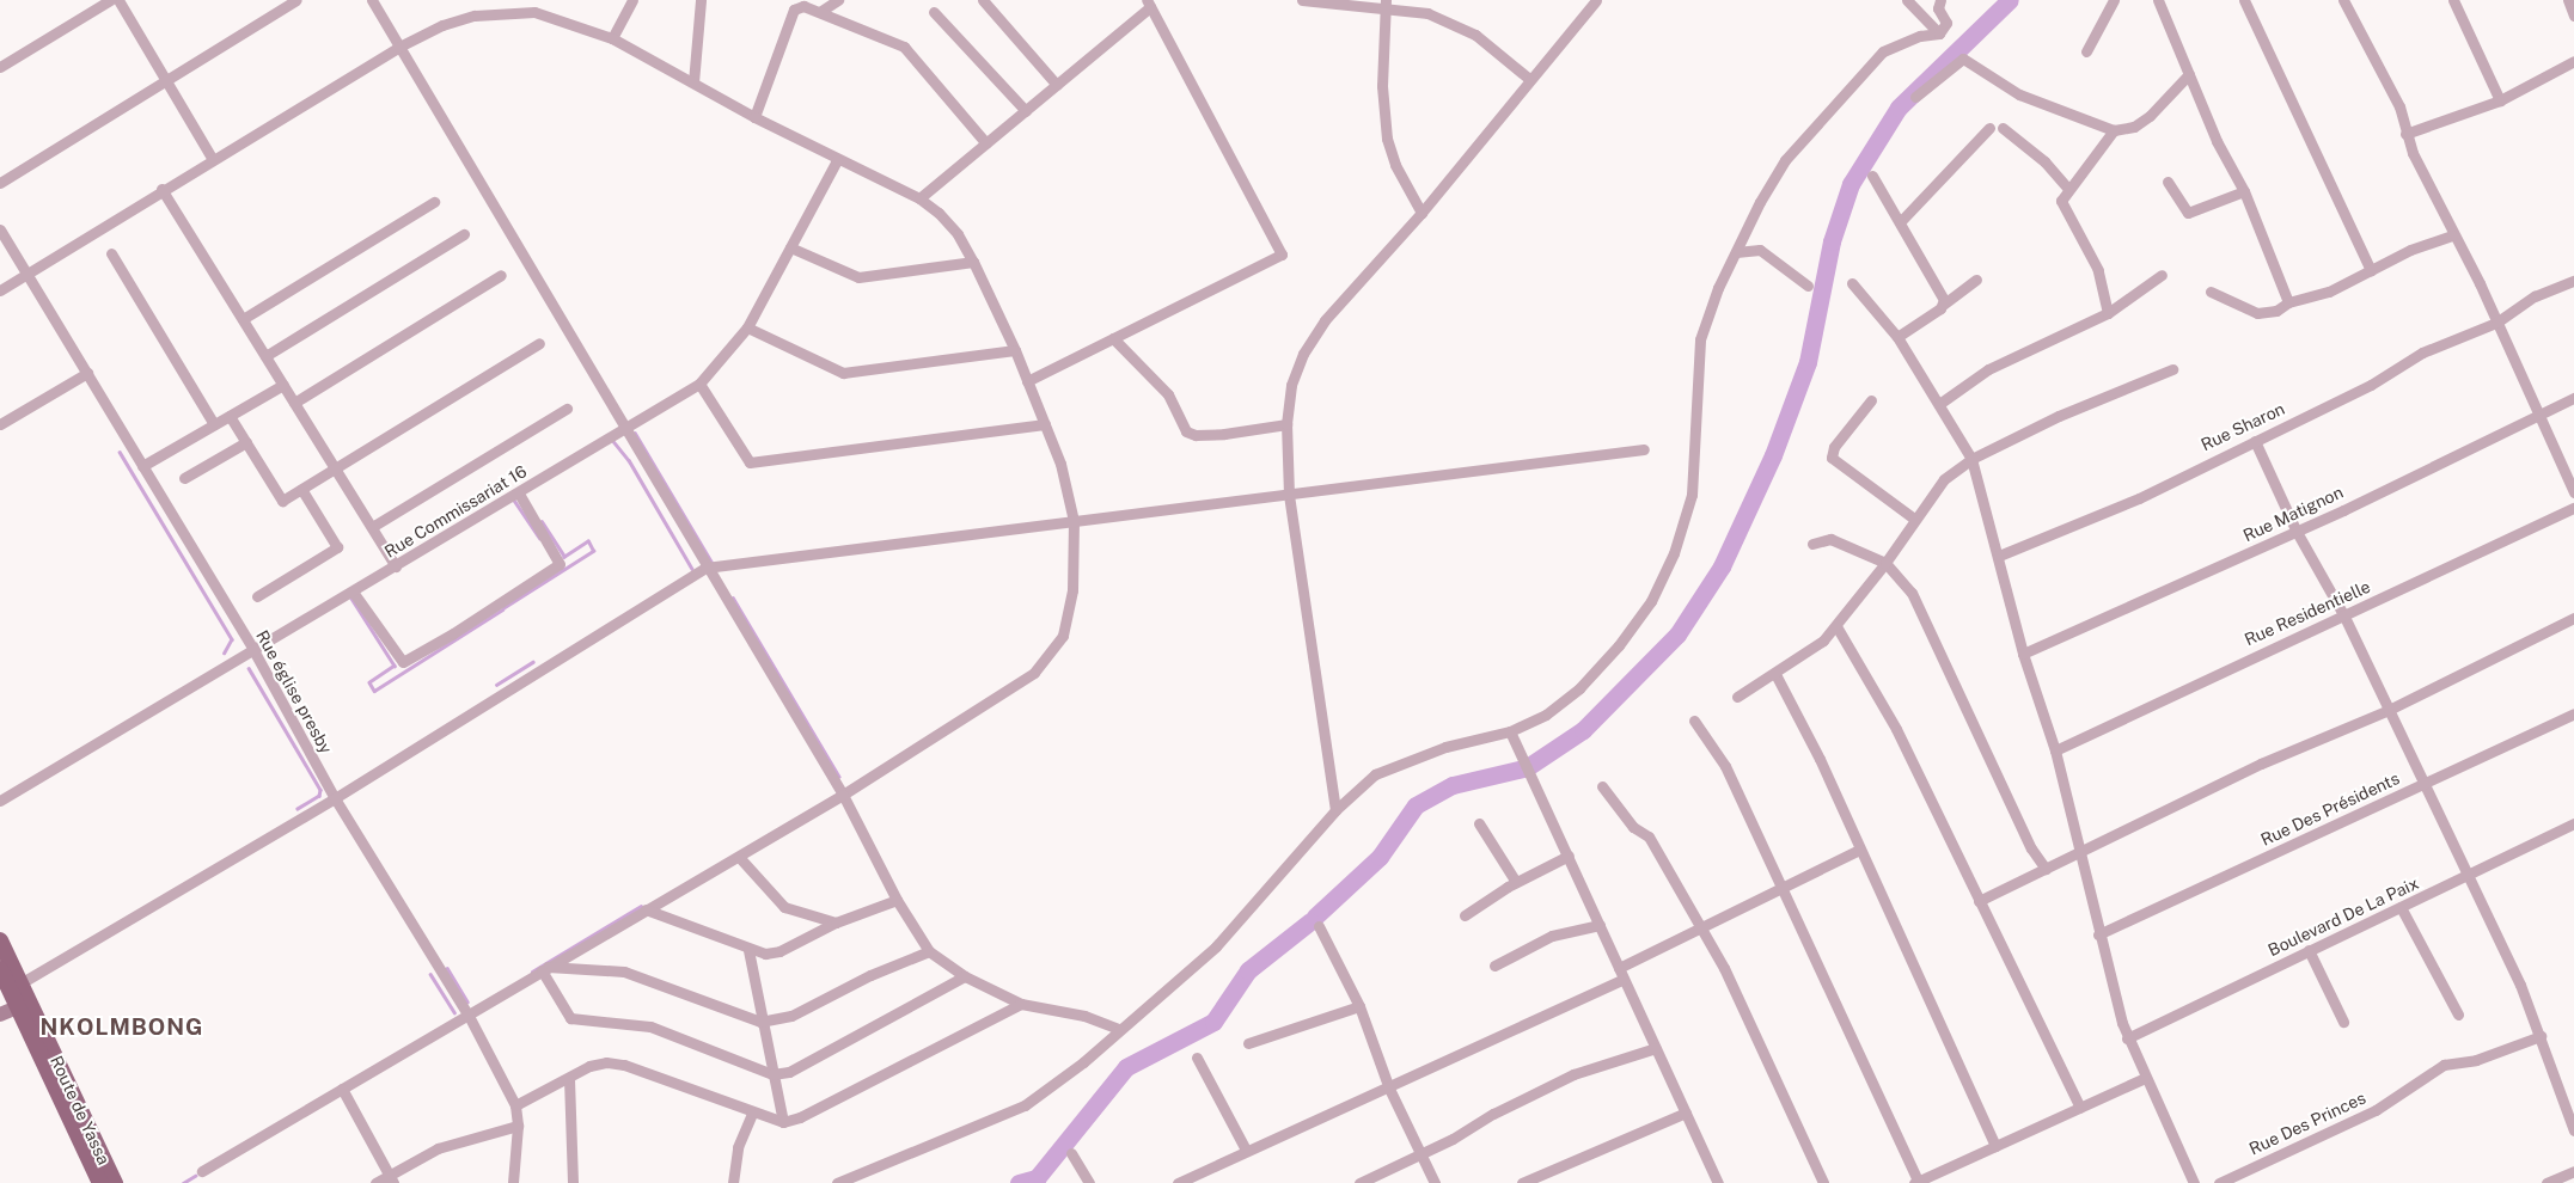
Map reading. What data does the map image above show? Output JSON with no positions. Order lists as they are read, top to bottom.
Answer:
{
  "streets": {
    "main road": ["Route de Yassa"],
    "street": [
      "Rue Sharon",
      "Rue Commissariat 16",
      "Rue Matignon",
      "Rue Residentielle",
      "Rue église presby",
      "Rue Des Présidents",
      "Boulevard De La Paix",
      "Rue Des Princes"
    ]
  },
  "crossings": [
    ["Rue Commissariat 16", "Rue église presby"]
  ],
  "districts": ["NKOLMBONG"]
}
